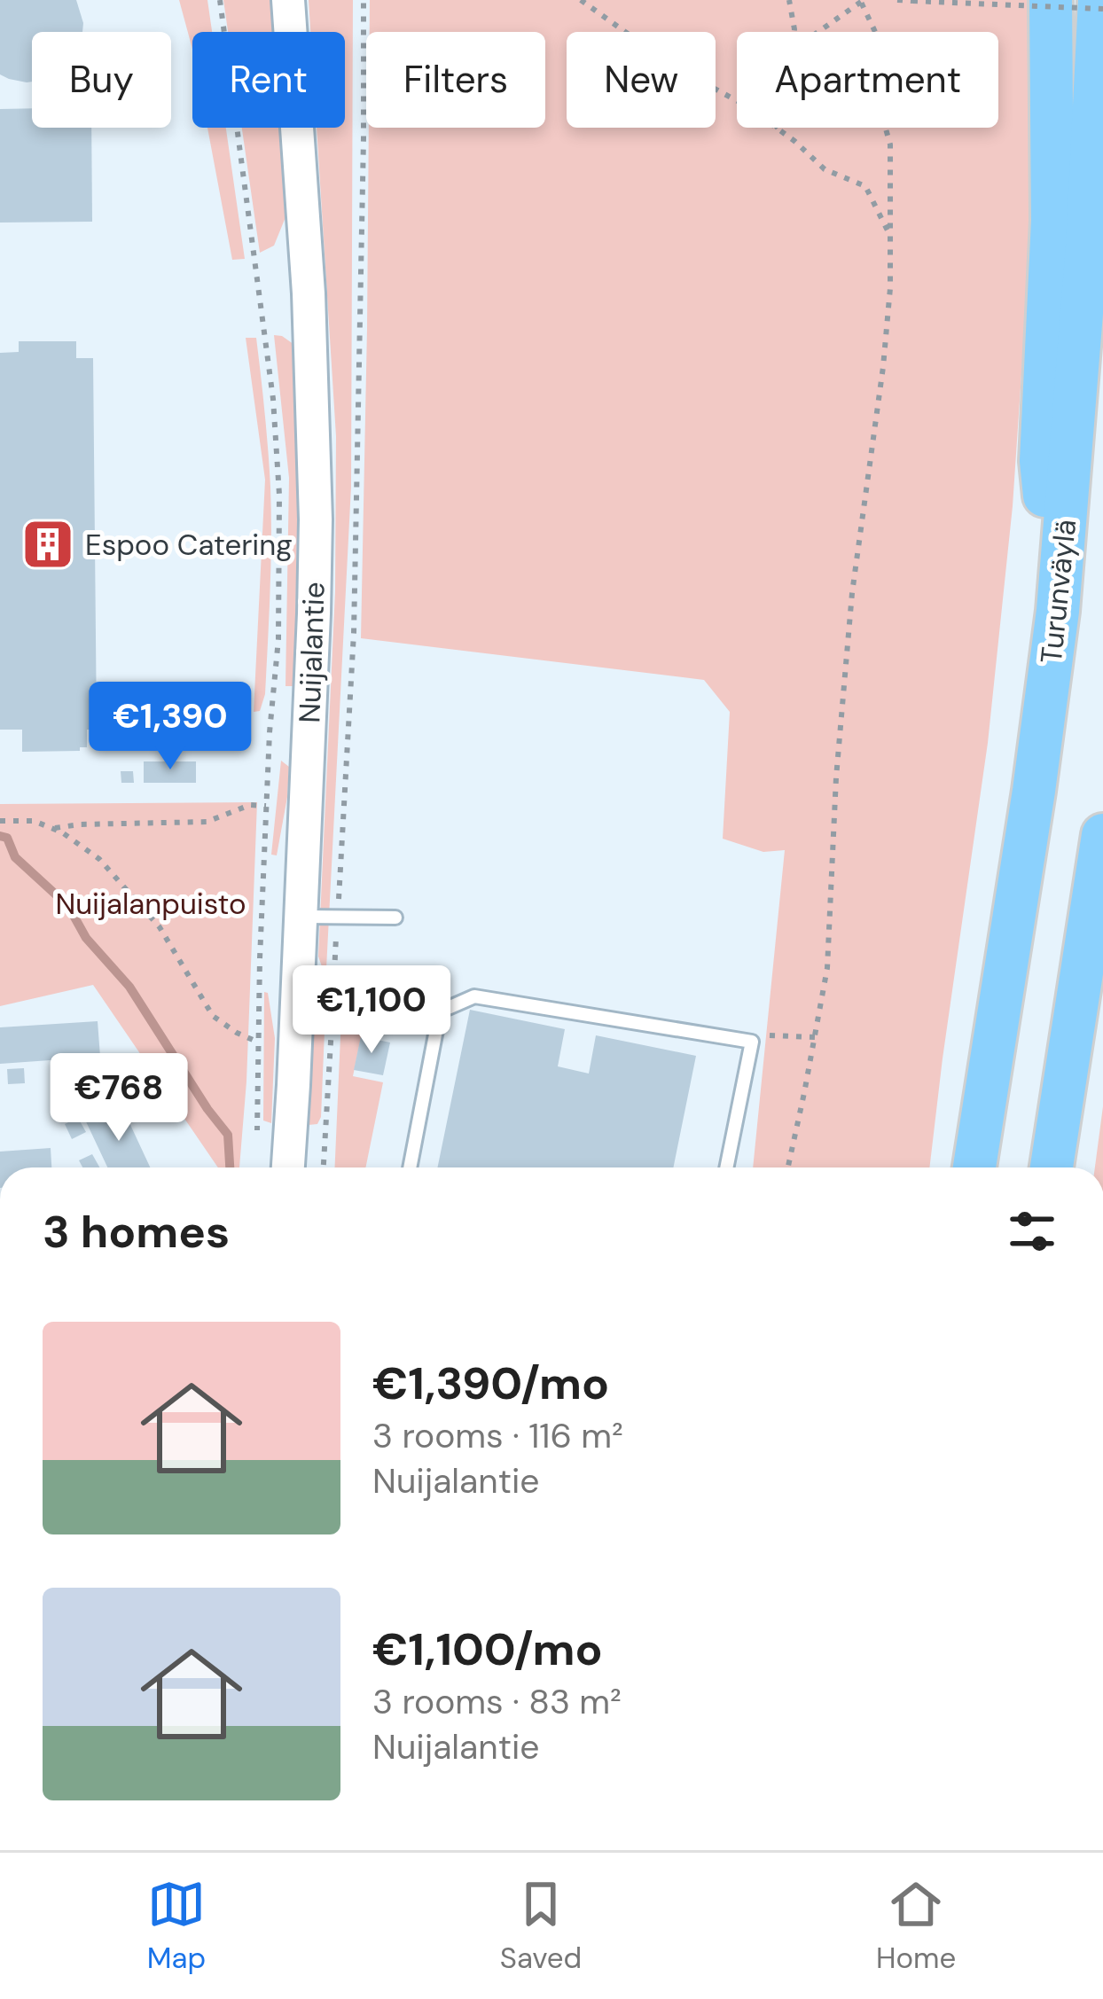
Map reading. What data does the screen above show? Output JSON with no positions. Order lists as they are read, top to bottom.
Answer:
{
  "streets": {
    "highway": ["Turunväylä"],
    "main road": ["Nuijalantie"]
  },
  "parks": ["Nuijalanpuisto"],
  "places": {
    "building": ["Espoo Catering"]
  },
  "page": {
    "chip": [
      "Buy",
      "Rent",
      "Filters",
      "New",
      "Apartment"
    ],
    "price": ["€1,390", "€1,100", "€768"],
    "heading": "3 homes",
    "list": [
      {
        "name": "€1,390/mo",
        "note": "3 rooms · 116 m² · Nuijalantie"
      },
      {
        "name": "€1,100/mo",
        "note": "3 rooms · 83 m² · Nuijalantie"
      }
    ],
    "tabs": ["Map", "Saved", "Home"]
  }
}
